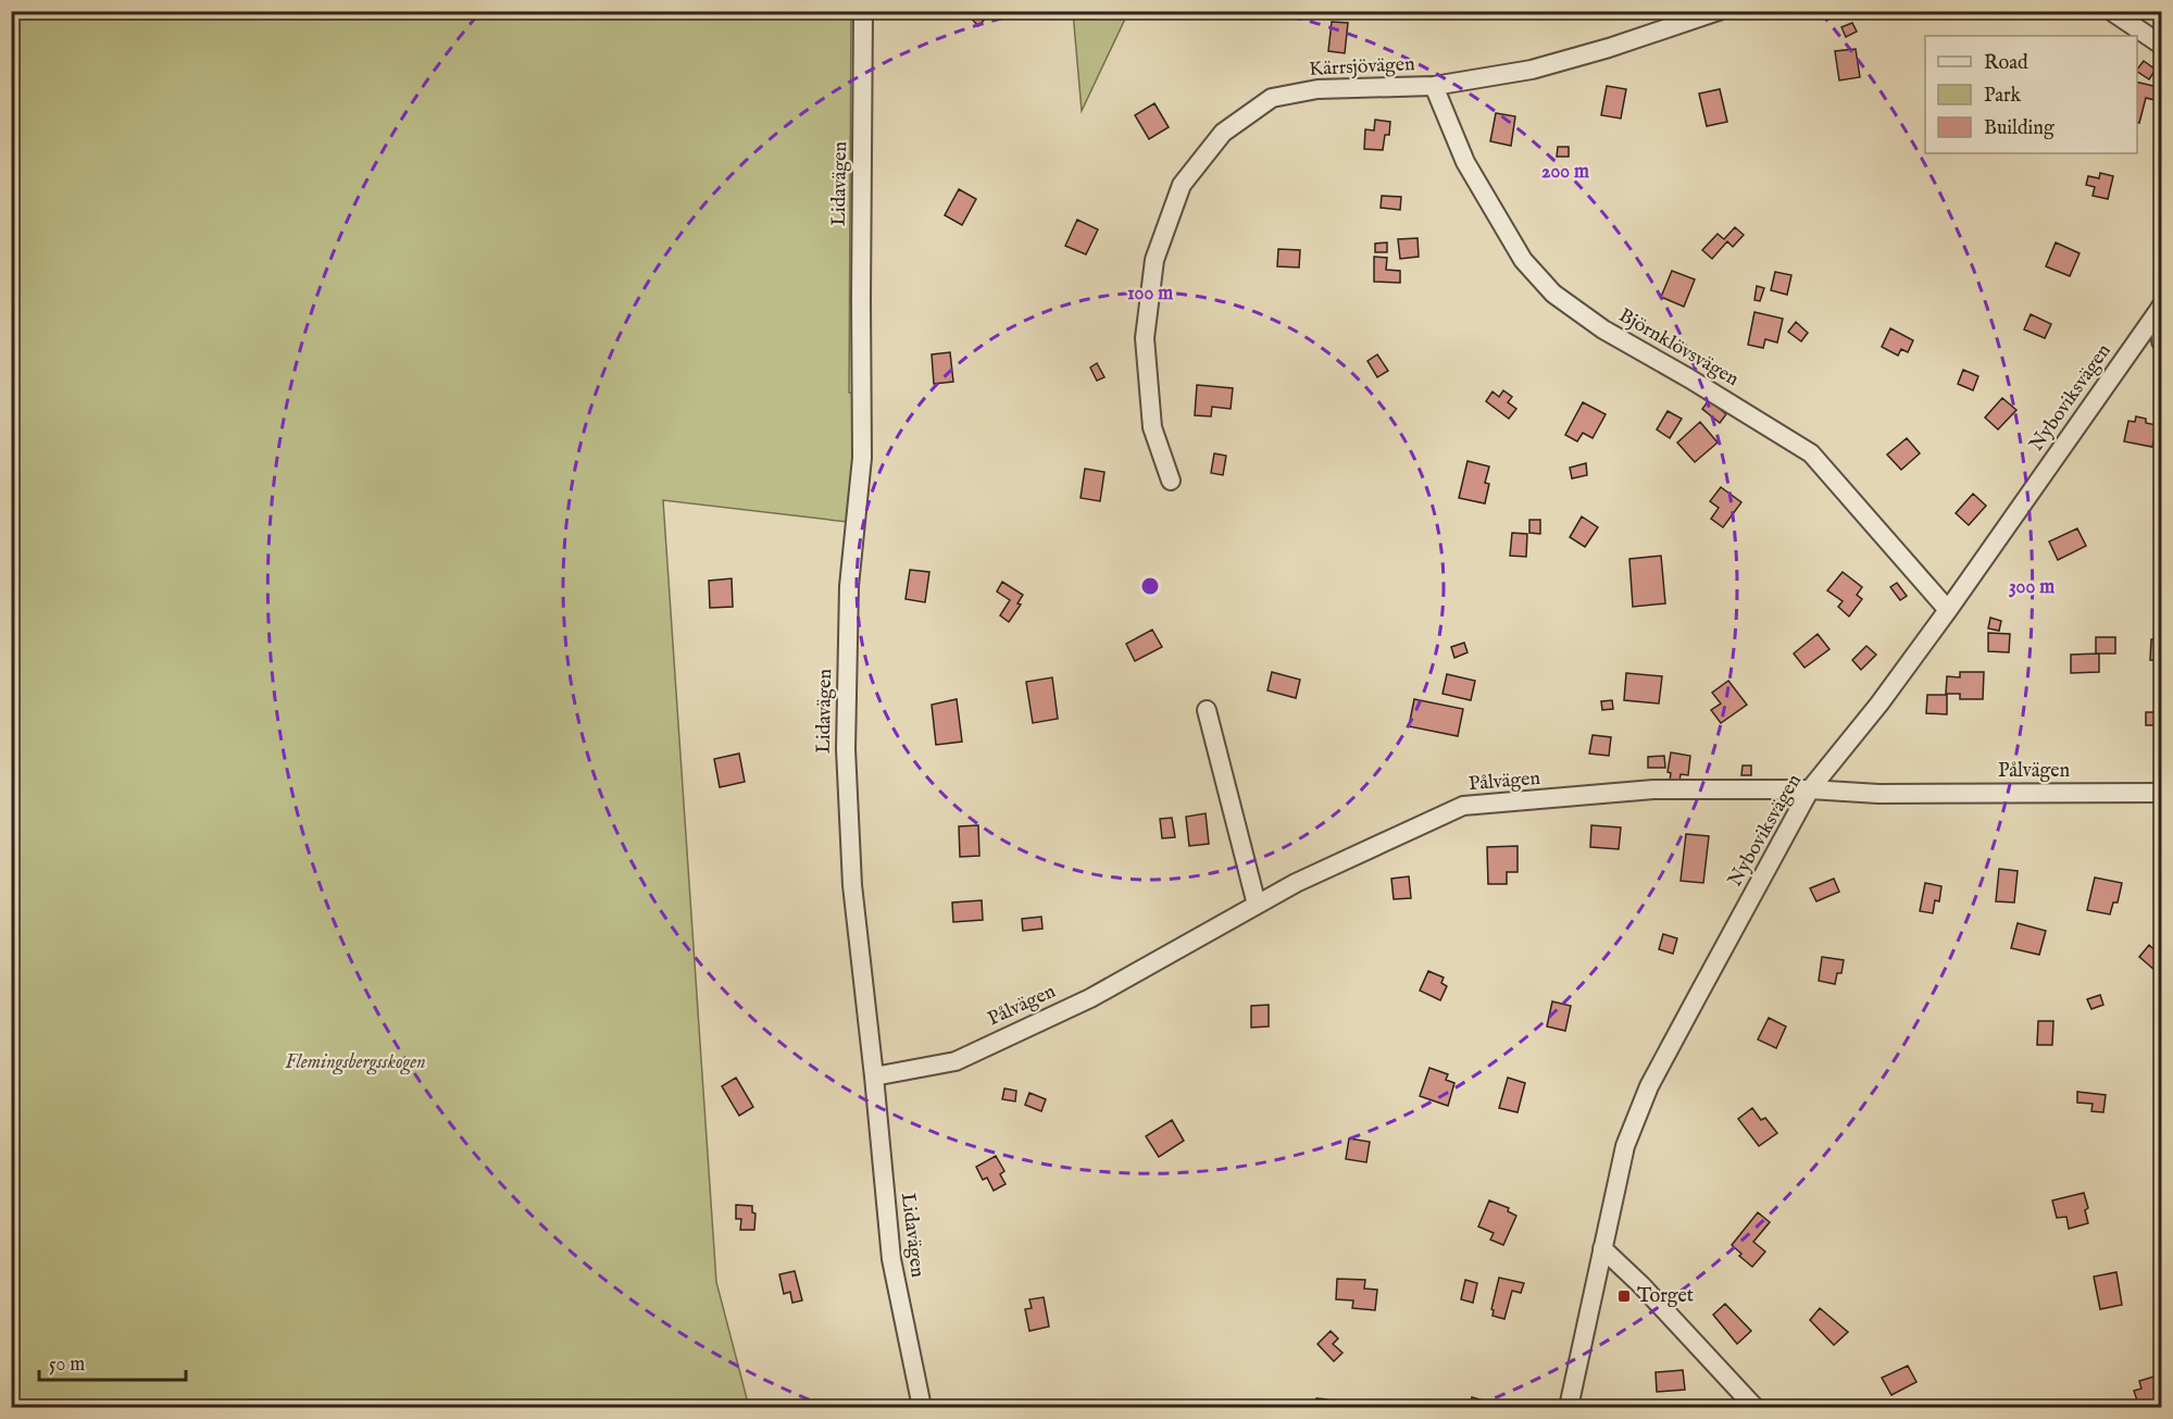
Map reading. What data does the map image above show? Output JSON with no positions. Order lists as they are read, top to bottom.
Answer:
{
  "streets": {
    "street": [
      "Kärrsjövägen",
      "Lidavägen",
      "Björnklövsvägen",
      "Nyboviksvägen",
      "Pålvägen"
    ]
  },
  "crossings": [
    ["Kärrsjövägen", "Björnklövsvägen"],
    ["Lidavägen", "Pålvägen"],
    ["Björnklövsvägen", "Nyboviksvägen"],
    ["Nyboviksvägen", "Pålvägen"]
  ],
  "parks": ["Flemingsbergsskogen"],
  "places": {
    "transit": ["Torget"]
  },
  "legend": ["Road", "Park", "Building"],
  "scale_bar": "50 m",
  "rings": ["200 m", "100 m", "300 m"]
}
